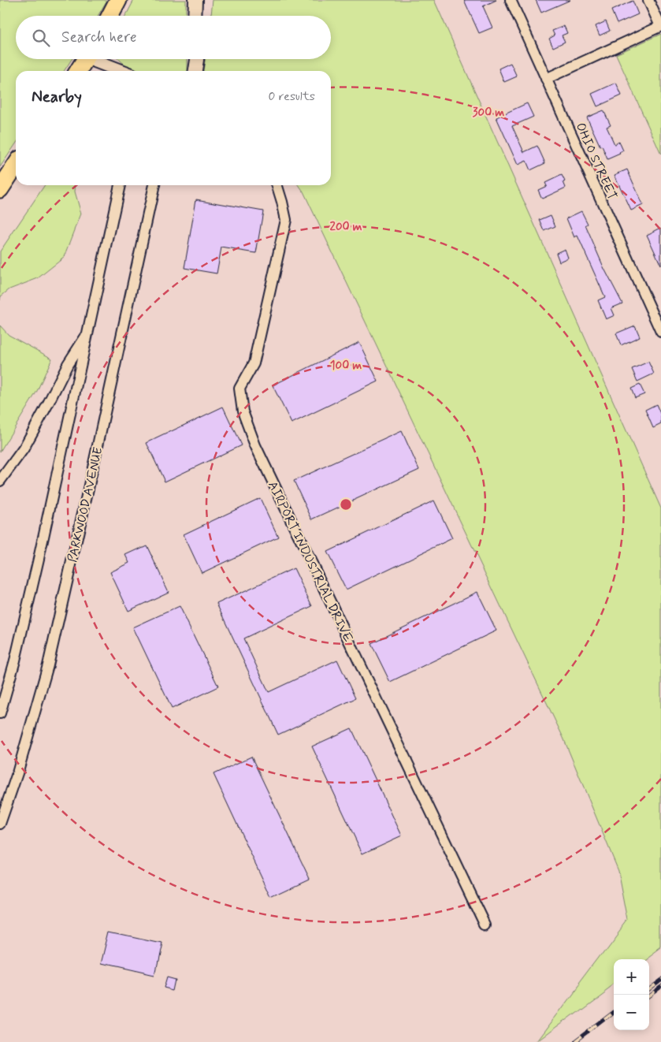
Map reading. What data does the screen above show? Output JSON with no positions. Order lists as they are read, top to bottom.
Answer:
{
  "streets": {
    "street": ["OHIO STREET", "PARKWOOD AVENUE", "AIRPORT INDUSTRIAL DRIVE"]
  },
  "page": {
    "search": "Search here",
    "heading": ["Nearby", "0 results"],
    "map_buttons": ["+", "−"]
  },
  "rings": ["300 m", "200 m", "100 m"]
}
